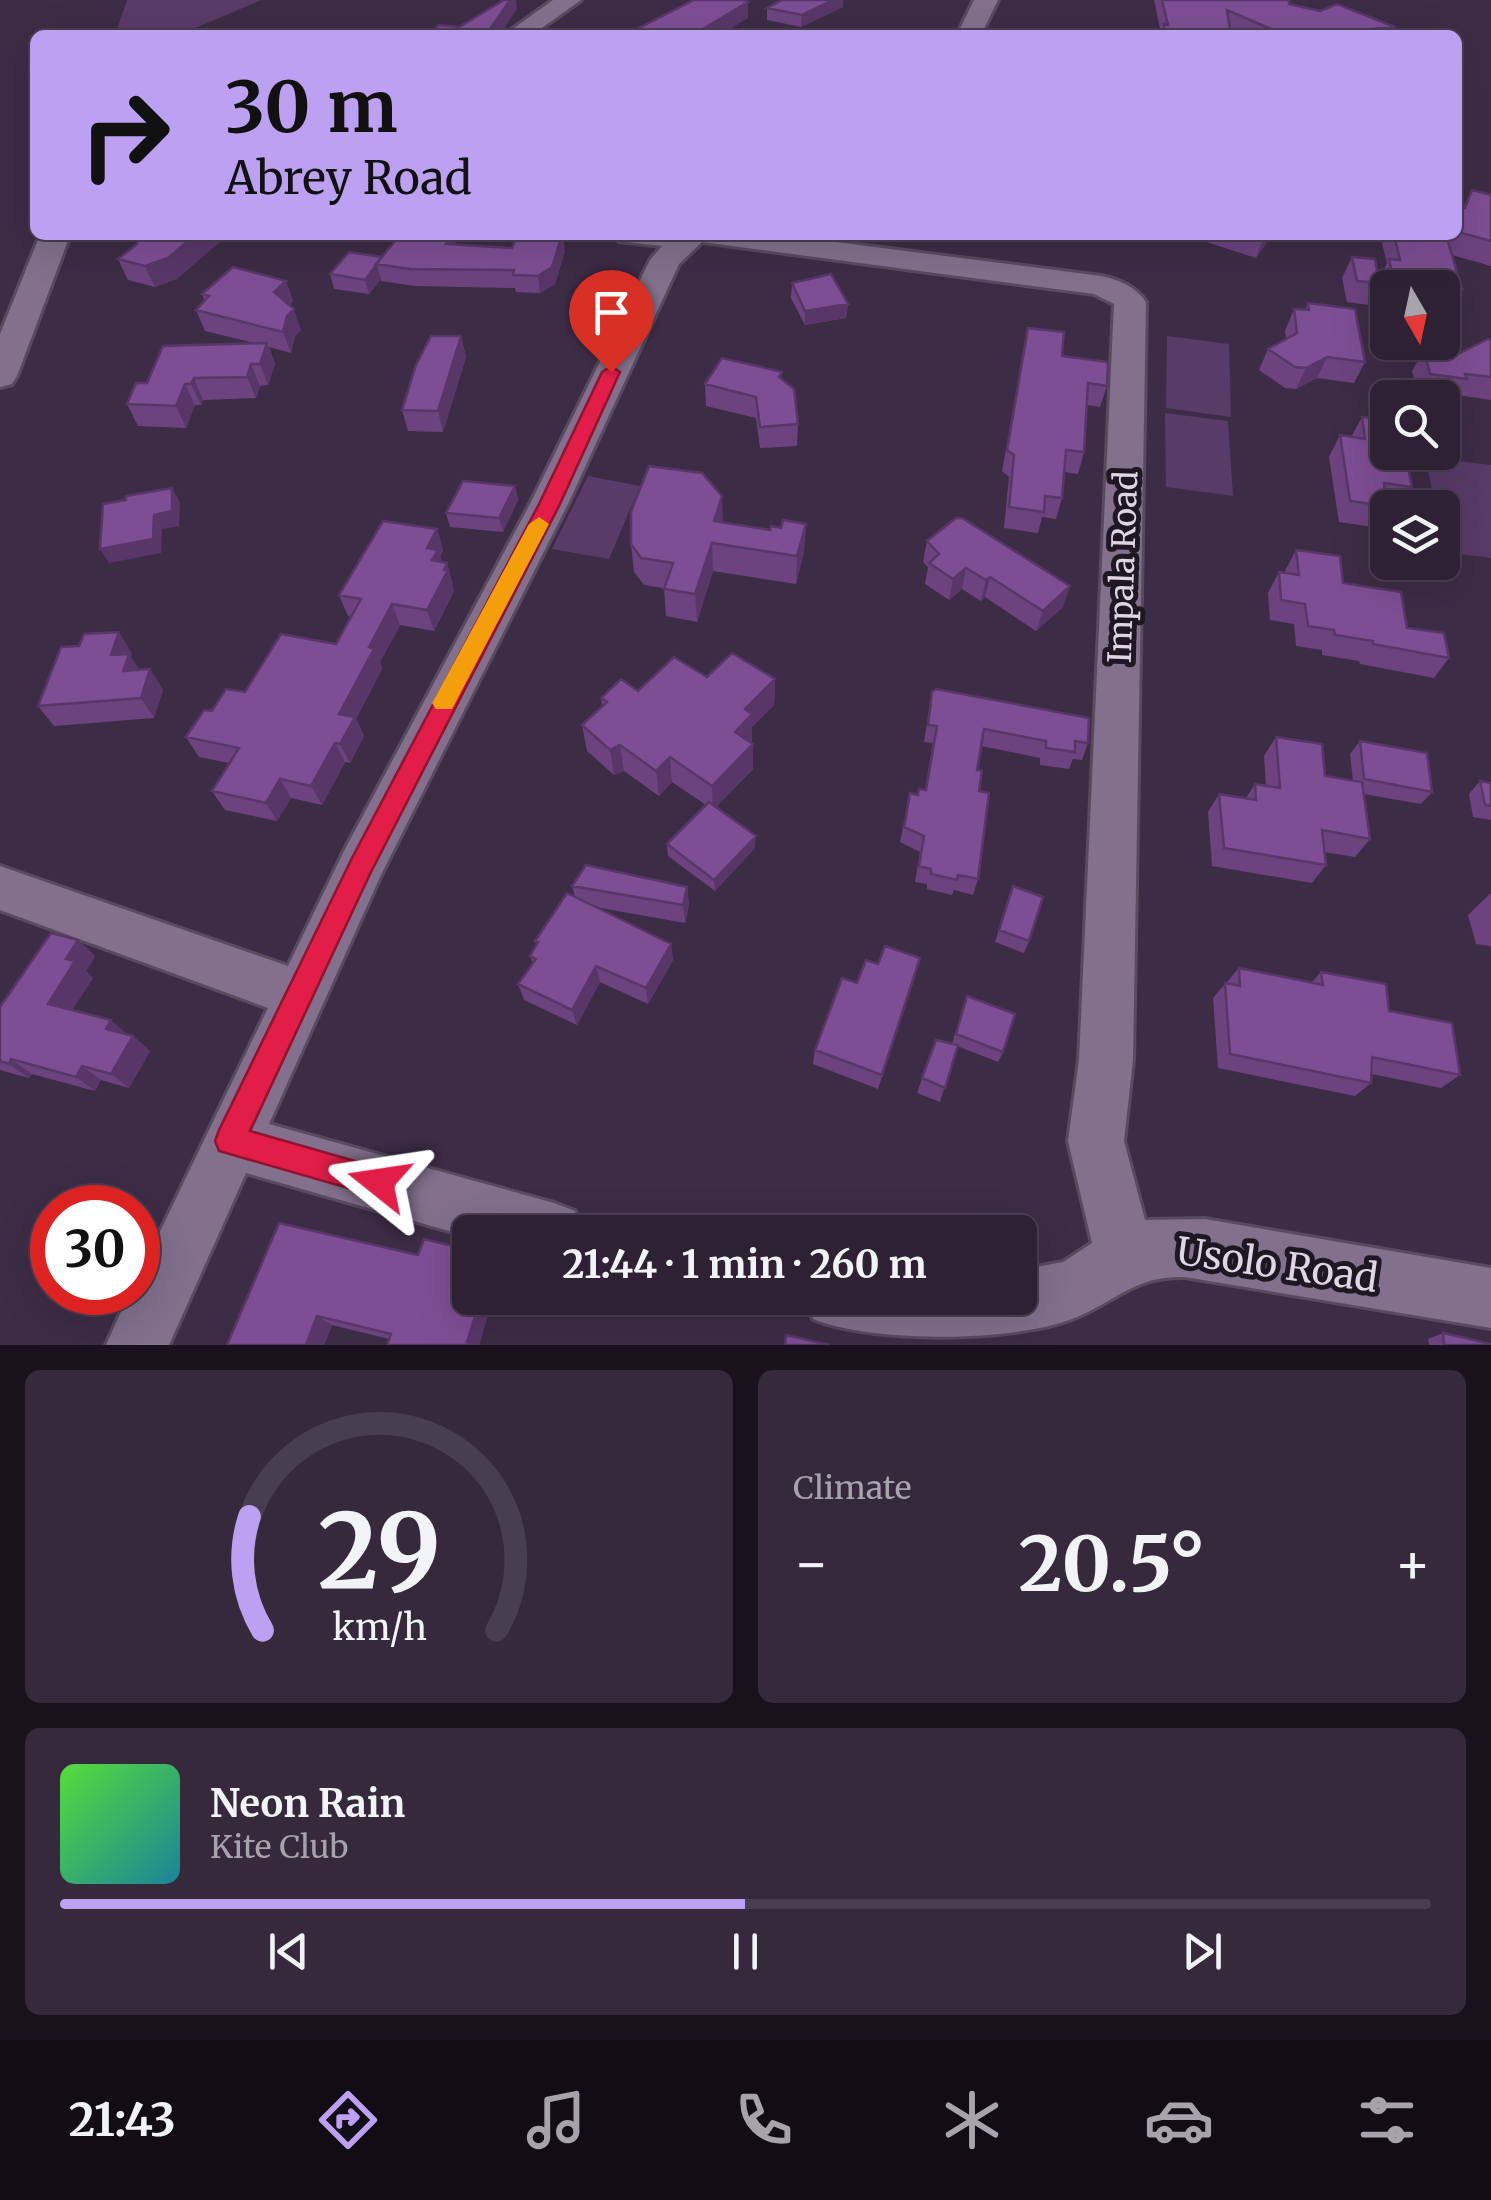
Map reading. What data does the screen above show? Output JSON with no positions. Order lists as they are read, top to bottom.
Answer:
{
  "streets": {
    "street": ["Impala Road", "Usolo Road"]
  },
  "crossings": [
    ["Impala Road", "Usolo Road"]
  ],
  "north": "bottom",
  "page": {
    "turn": ["30 m", "Abrey Road"],
    "limit": "30",
    "trip": "21:44 · 1 min · 260 m",
    "tile": "Climate",
    "heat": ["−", "20.5°", "+"],
    "song": ["Neon Rain", "Kite Club"],
    "tabs": "21:43",
    "gauge": ["29", "km/h"]
  }
}
